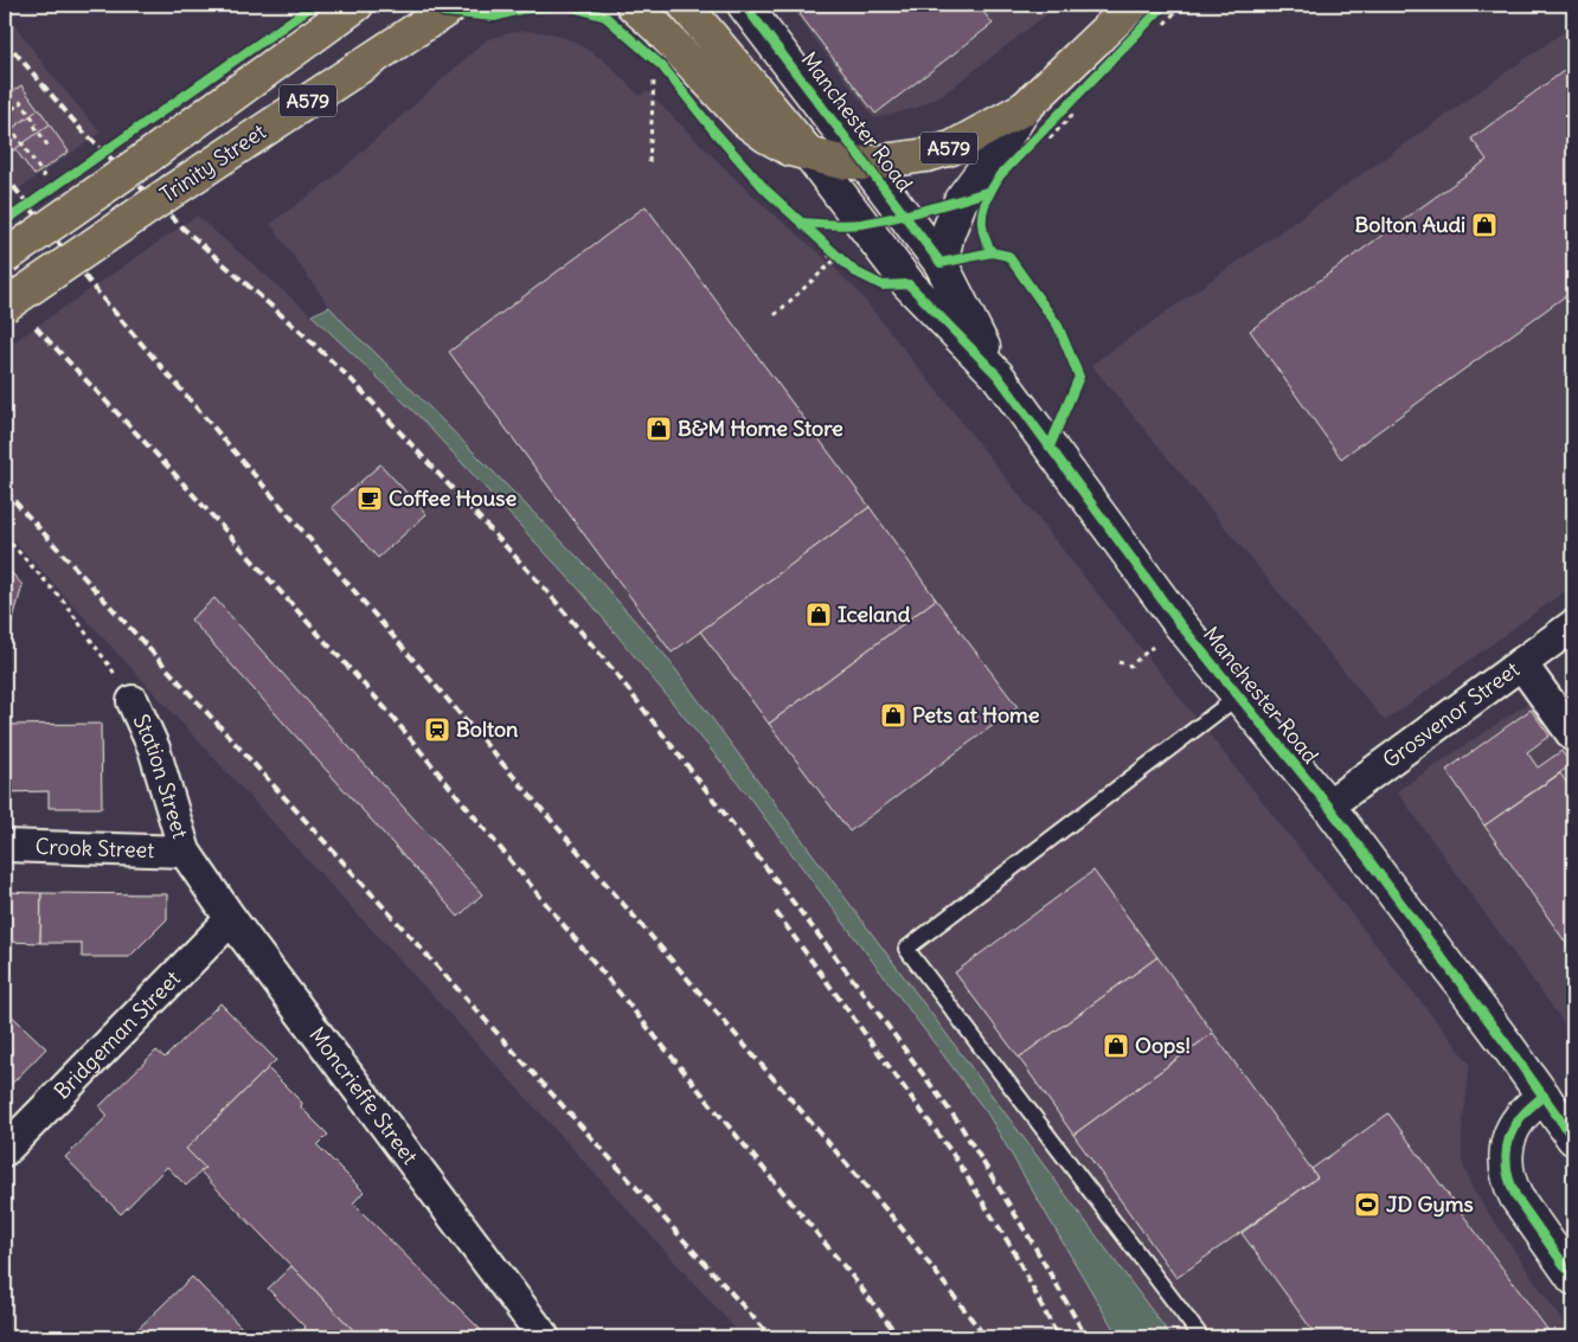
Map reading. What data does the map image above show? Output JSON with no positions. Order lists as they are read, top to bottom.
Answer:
{
  "streets": {
    "main road": ["A579", "Manchester Road", "Trinity Street"],
    "street": [
      "Grosvenor Street",
      "Station Street",
      "Crook Street",
      "Bridgeman Street",
      "Moncrieffe Street"
    ]
  },
  "crossings": [
    ["A579", "Manchester Road"],
    ["Manchester Road", "Grosvenor Street"],
    ["Station Street", "Crook Street"],
    ["Station Street", "Moncrieffe Street"],
    ["Crook Street", "Moncrieffe Street"],
    ["Bridgeman Street", "Moncrieffe Street"]
  ],
  "places": {
    "shop": [
      "Bolton Audi",
      "B&M Home Store",
      "Iceland",
      "Pets at Home",
      "Oops!"
    ],
    "cafe": ["Coffee House"],
    "station": ["Bolton"],
    "sports": ["JD Gyms"]
  }
}
